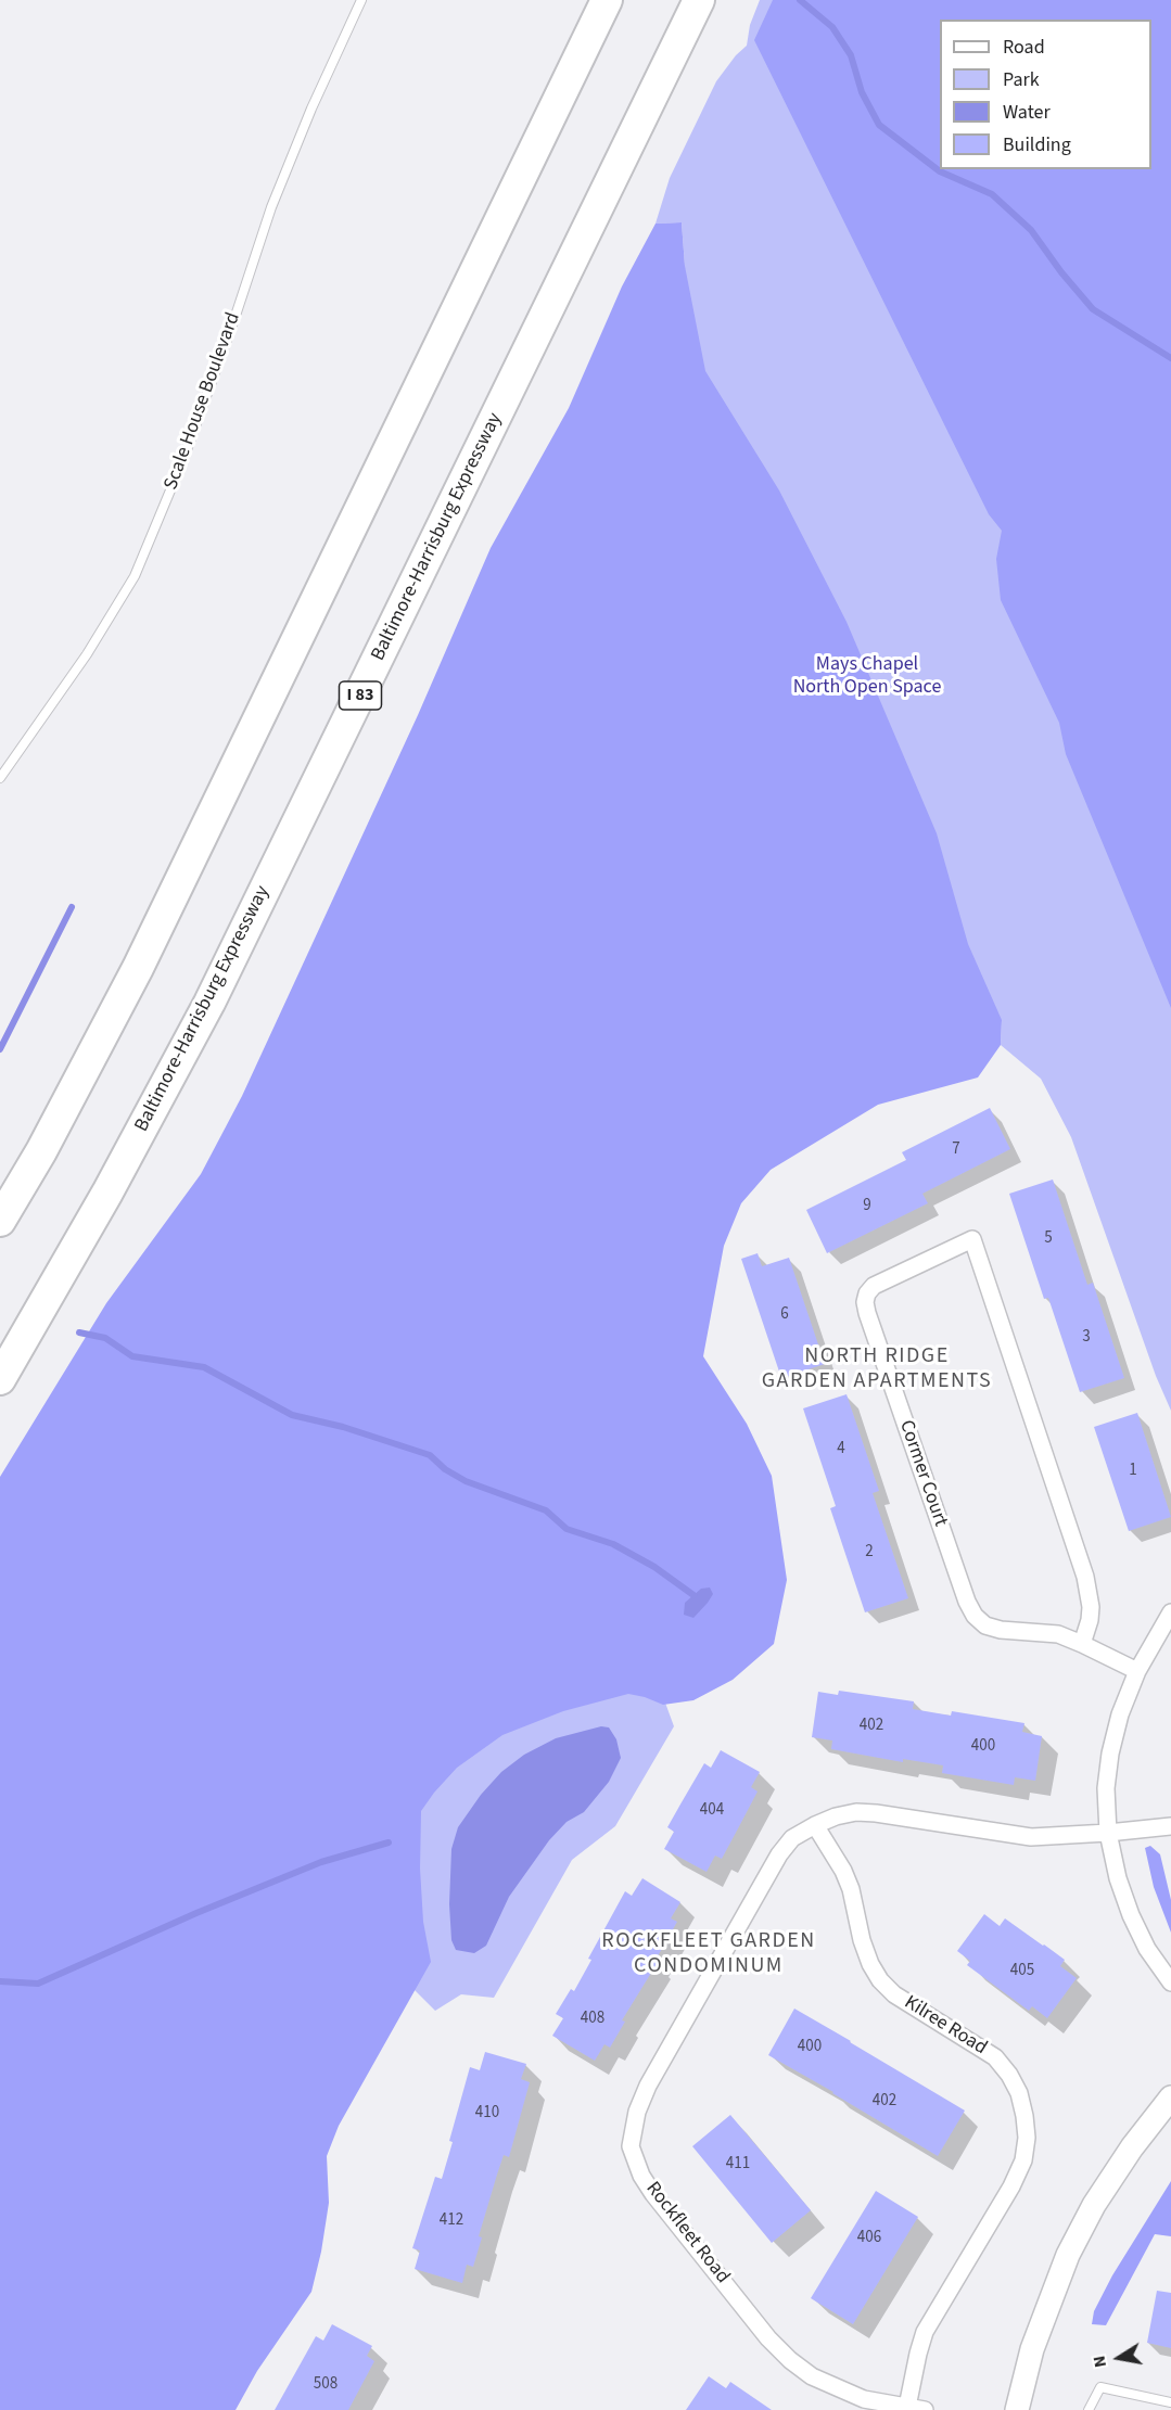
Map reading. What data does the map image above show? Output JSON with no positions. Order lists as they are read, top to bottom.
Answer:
{
  "streets": {
    "highway": ["Baltimore-Harrisburg Expressway", "I 83"],
    "street": ["Cormer Court", "Kilree Road", "Rockfleet Road"],
    "lane": ["Scale House Boulevard"]
  },
  "crossings": [
    ["Kilree Road", "Rockfleet Road"]
  ],
  "districts": ["NORTH RIDGE GARDEN APARTMENTS", "ROCKFLEET GARDEN CONDOMINUM"],
  "parks": ["Mays Chapel North Open Space"],
  "house_numbers": [
    "7",
    "9",
    "5",
    "6",
    "3",
    "4",
    "1",
    "2",
    "402",
    "400",
    "404",
    "405",
    "408",
    "400",
    "402",
    "410",
    "411",
    "412",
    "406",
    "508"
  ],
  "legend": [
    "Road",
    "Park",
    "Water",
    "Building"
  ],
  "north": "left"
}
